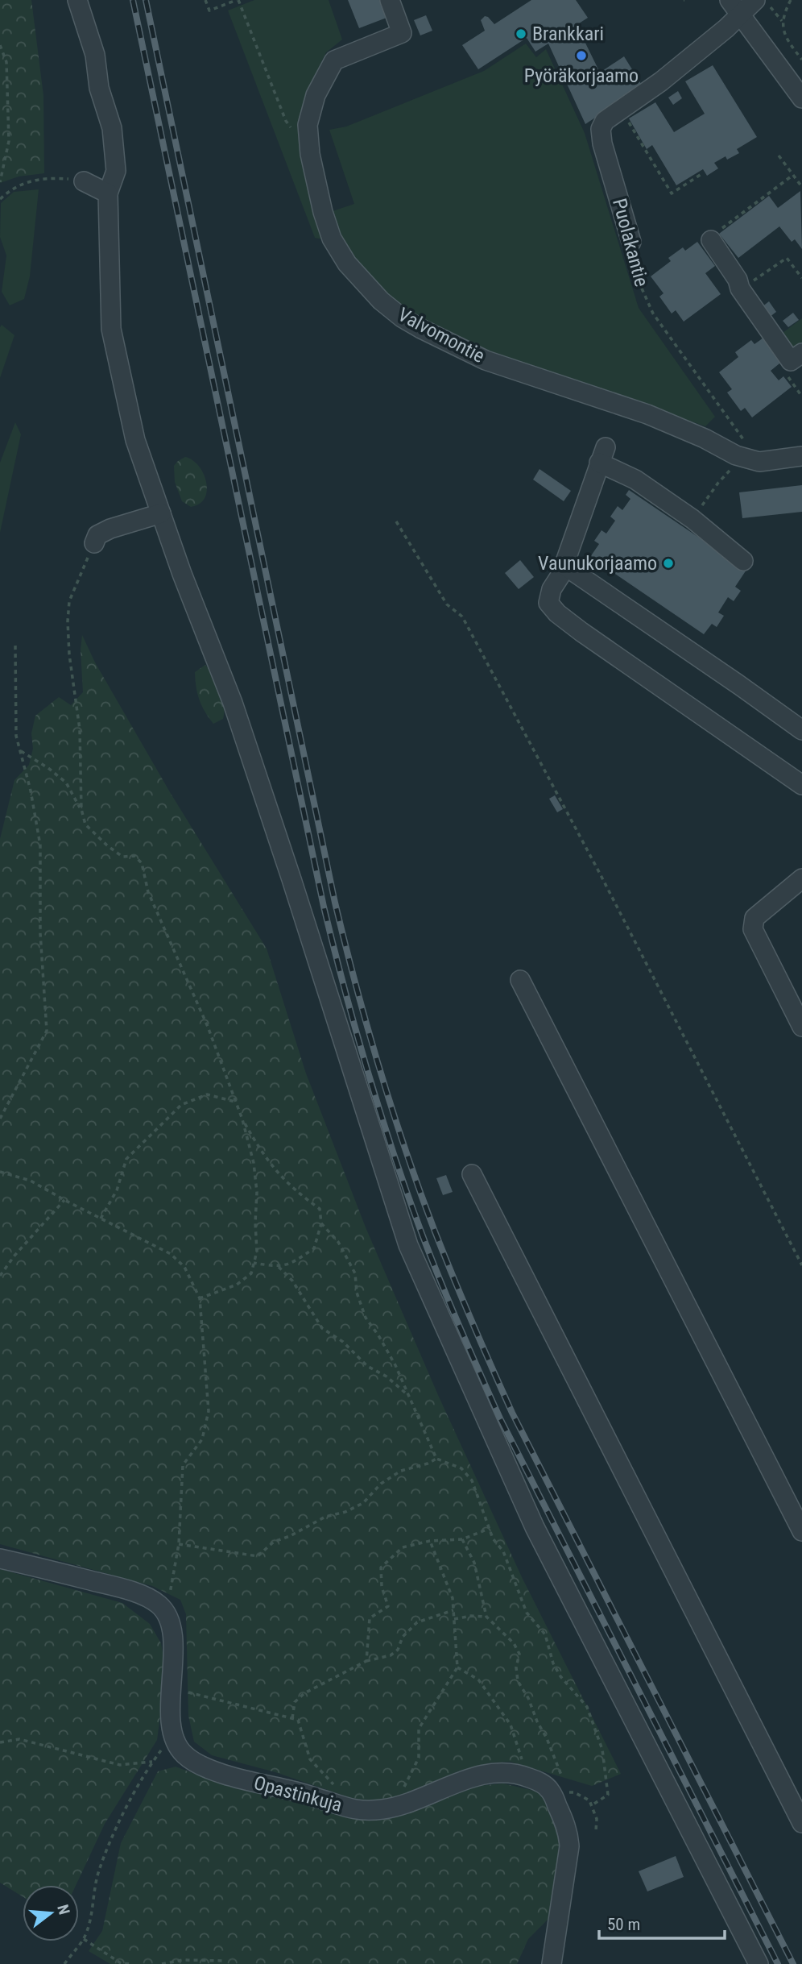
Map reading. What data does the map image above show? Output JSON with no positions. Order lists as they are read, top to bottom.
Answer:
{
  "streets": {
    "street": ["Puolakantie", "Valvomontie", "Opastinkuja"]
  },
  "crossings": [
    ["Puolakantie", "Valvomontie"]
  ],
  "places": ["Brankkari", "Pyöräkorjaamo", "Vaunukorjaamo"],
  "scale_bar": "50 m",
  "north": "right"
}
